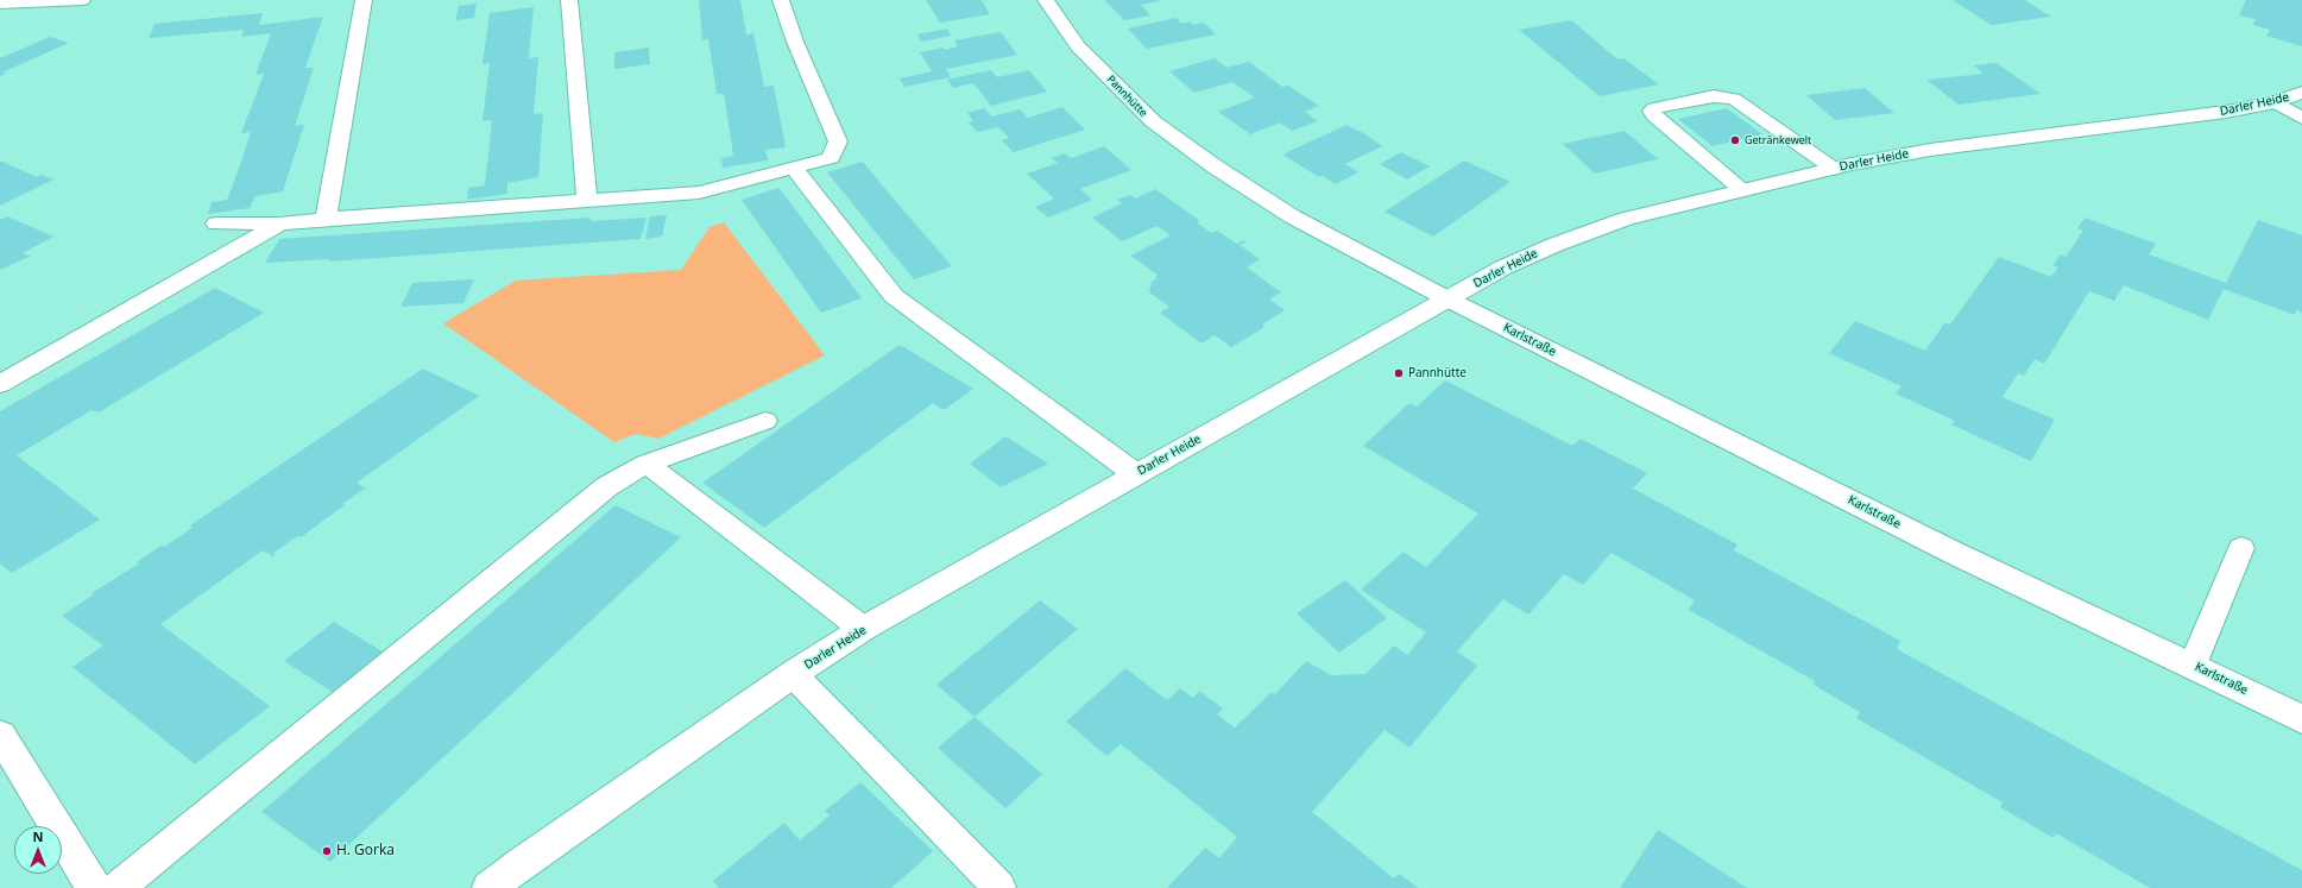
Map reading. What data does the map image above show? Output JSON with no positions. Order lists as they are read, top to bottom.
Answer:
{
  "streets": {
    "street": ["Pannhütte", "Darler Heide", "Karlstraße"]
  },
  "crossings": [
    ["Pannhütte", "Darler Heide"],
    ["Pannhütte", "Karlstraße"],
    ["Darler Heide", "Karlstraße"]
  ],
  "places": ["Getränkewelt", "Pannhütte", "H. Gorka"],
  "north": "top"
}
